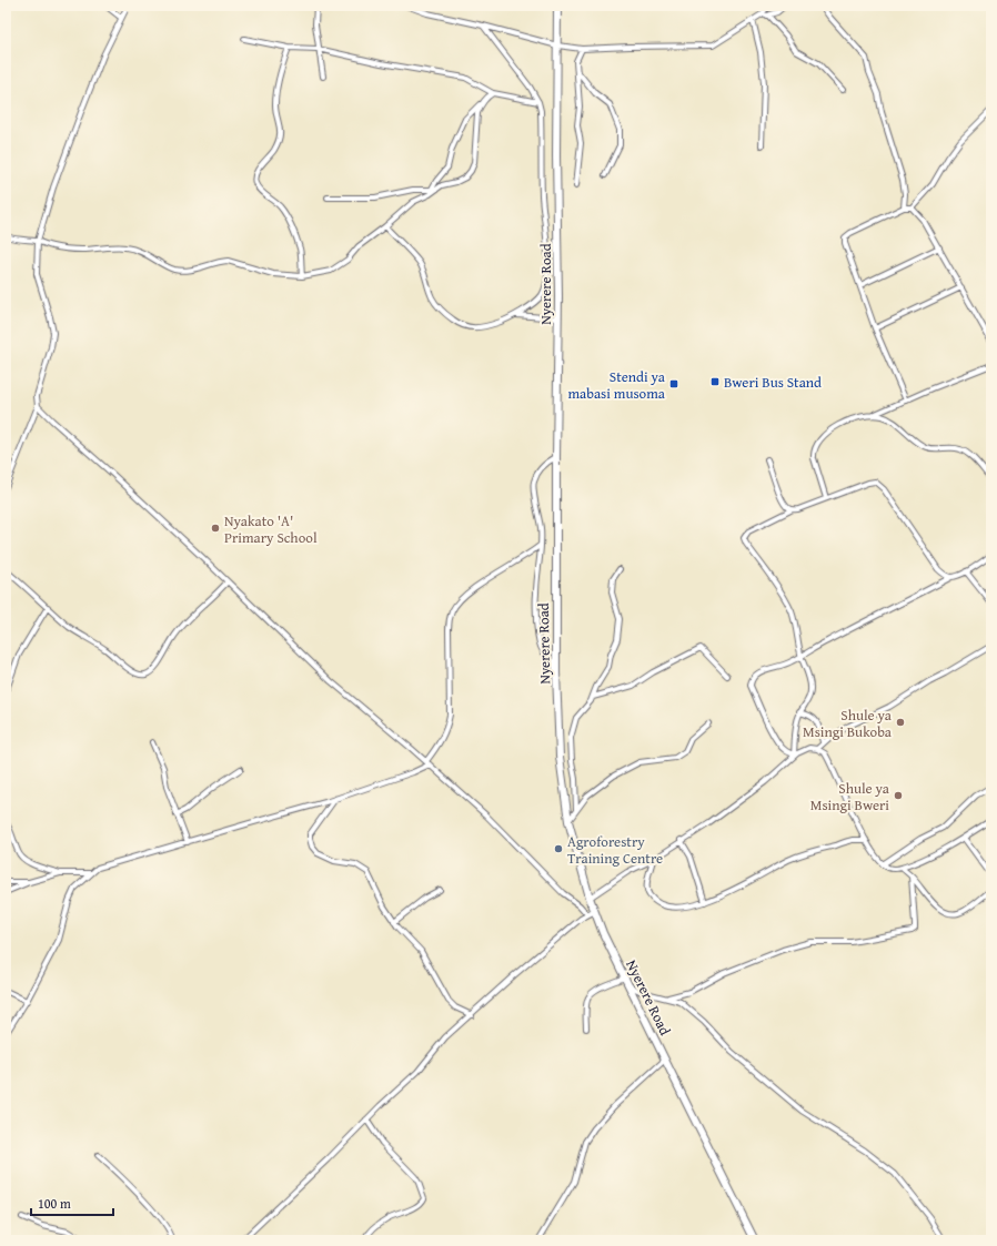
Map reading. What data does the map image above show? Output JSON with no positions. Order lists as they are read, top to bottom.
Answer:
{
  "streets": {
    "main road": ["Nyerere Road"]
  },
  "places": {
    "transit": ["Bweri Bus Stand", "Stendi ya mabasi musoma"],
    "other": [
      "Nyakato 'A' Primary School",
      "Shule ya Msingi Bukoba",
      "Shule ya Msingi Bweri",
      "Agroforestry Training Centre"
    ]
  },
  "scale_bar": "100 m"
}
